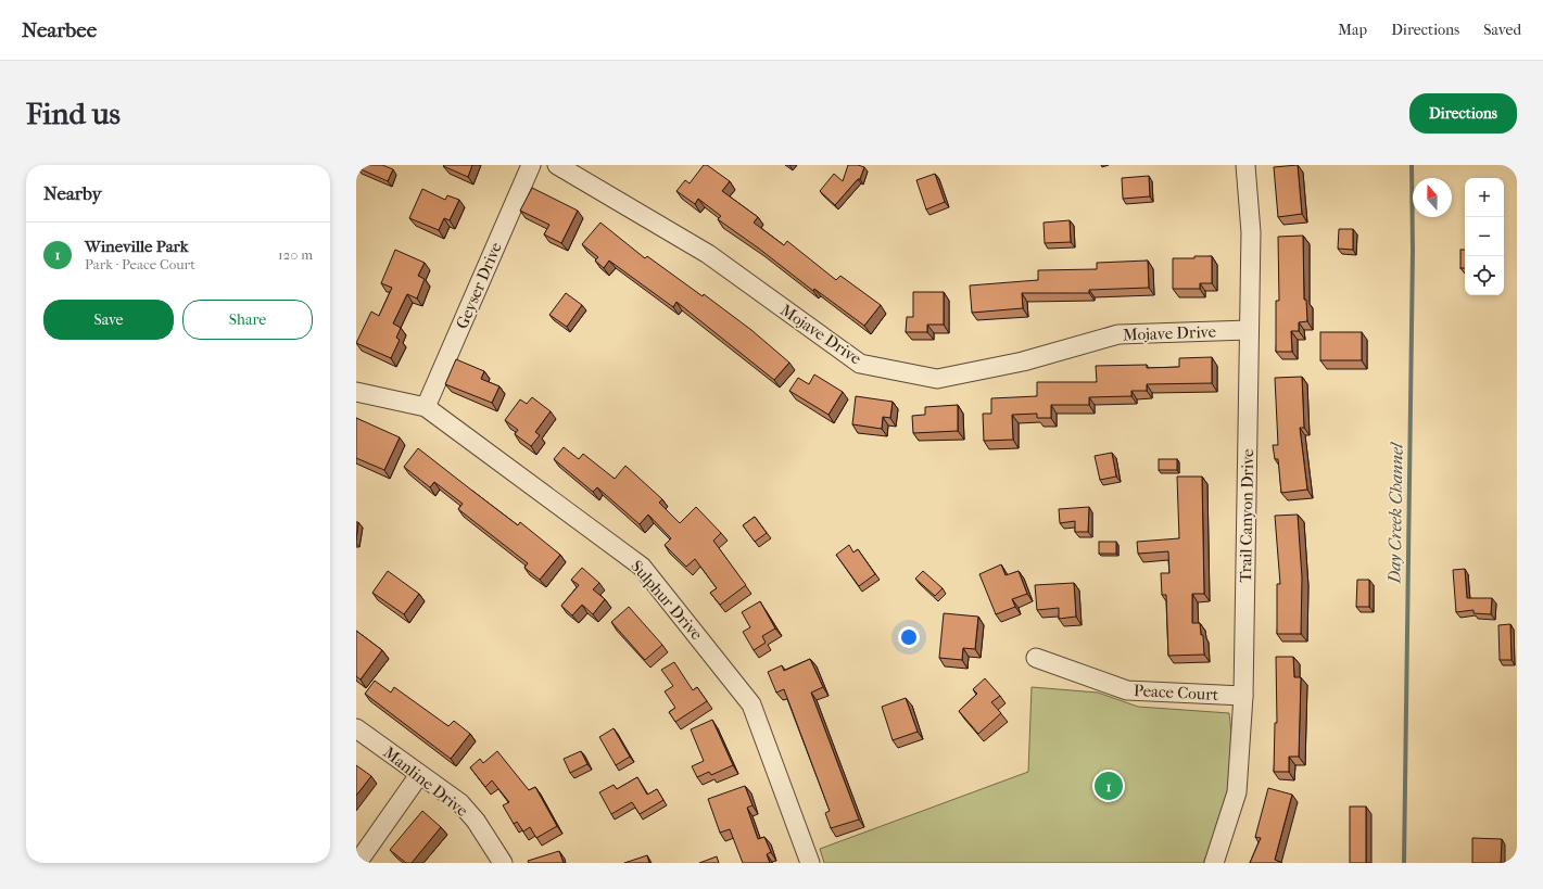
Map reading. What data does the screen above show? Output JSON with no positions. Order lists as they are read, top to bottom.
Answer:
{
  "streets": {
    "street": [
      "Geyser Drive",
      "Mojave Drive",
      "Trail Canyon Drive",
      "Sulphur Drive",
      "Peace Court",
      "Manline Drive"
    ]
  },
  "crossings": [
    ["Geyser Drive", "Sulphur Drive"],
    ["Mojave Drive", "Trail Canyon Drive"],
    ["Trail Canyon Drive", "Peace Court"]
  ],
  "water": ["Day Creek Channel"],
  "north": "top",
  "page": {
    "header": "Nearbee",
    "nav": ["Map", "Directions", "Saved"],
    "buttons": [
      "Directions",
      ["Save", "Share"]
    ],
    "title": "Find us",
    "heading": "Nearby",
    "map_buttons": ["+", "−"],
    "list": [
      {
        "mark": "1",
        "name": "Wineville Park",
        "note": "Park · Peace Court",
        "value": "120 m"
      }
    ],
    "pins": "1"
  }
}
